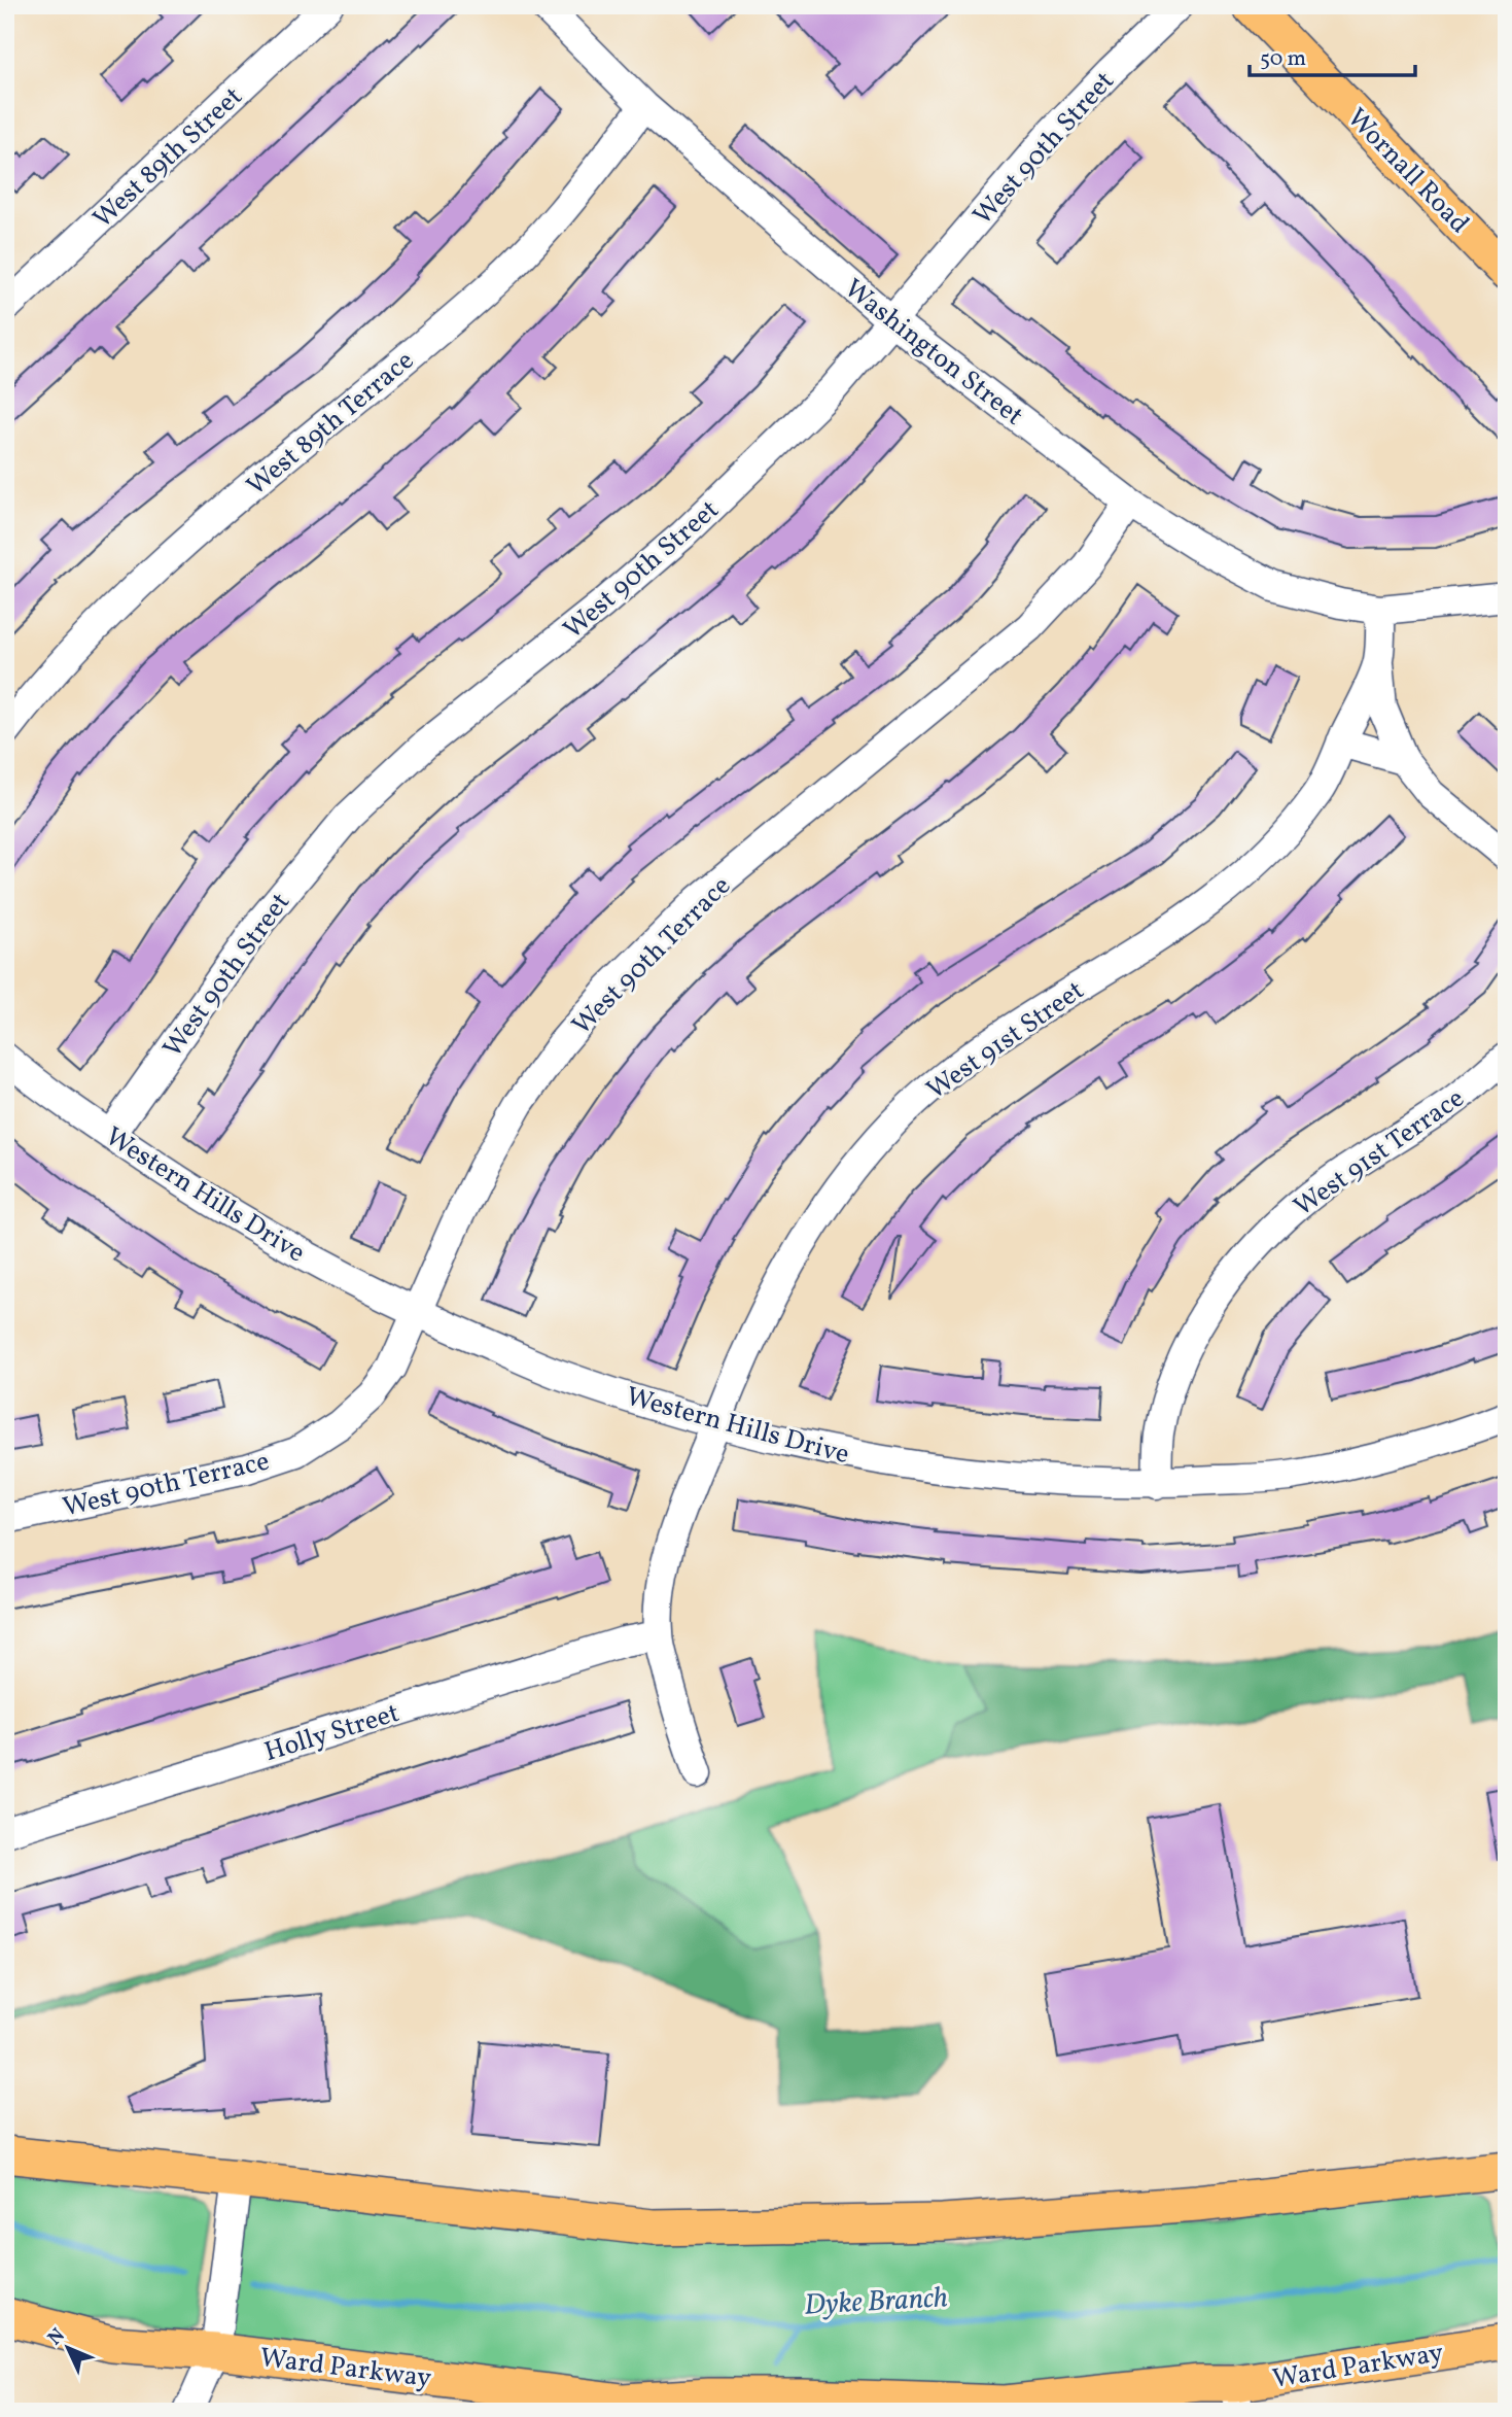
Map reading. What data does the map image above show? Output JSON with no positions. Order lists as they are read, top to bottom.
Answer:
{
  "streets": {
    "main road": ["Wornall Road", "Ward Parkway"],
    "street": [
      "West 90th Street",
      "West 89th Street",
      "Washington Street",
      "West 89th Terrace",
      "West 90th Terrace",
      "West 91st Street",
      "West 91st Terrace",
      "Western Hills Drive",
      "Holly Street"
    ]
  },
  "crossings": [
    ["West 90th Street", "Washington Street"],
    ["West 90th Street", "Western Hills Drive"],
    ["Washington Street", "West 89th Terrace"],
    ["Washington Street", "West 90th Terrace"],
    ["Washington Street", "West 91st Street"],
    ["West 90th Terrace", "Western Hills Drive"],
    ["West 91st Street", "Western Hills Drive"],
    ["West 91st Street", "Holly Street"],
    ["West 91st Terrace", "Western Hills Drive"]
  ],
  "water": ["Dyke Branch"],
  "scale_bar": "50 m",
  "north": "top left"
}
